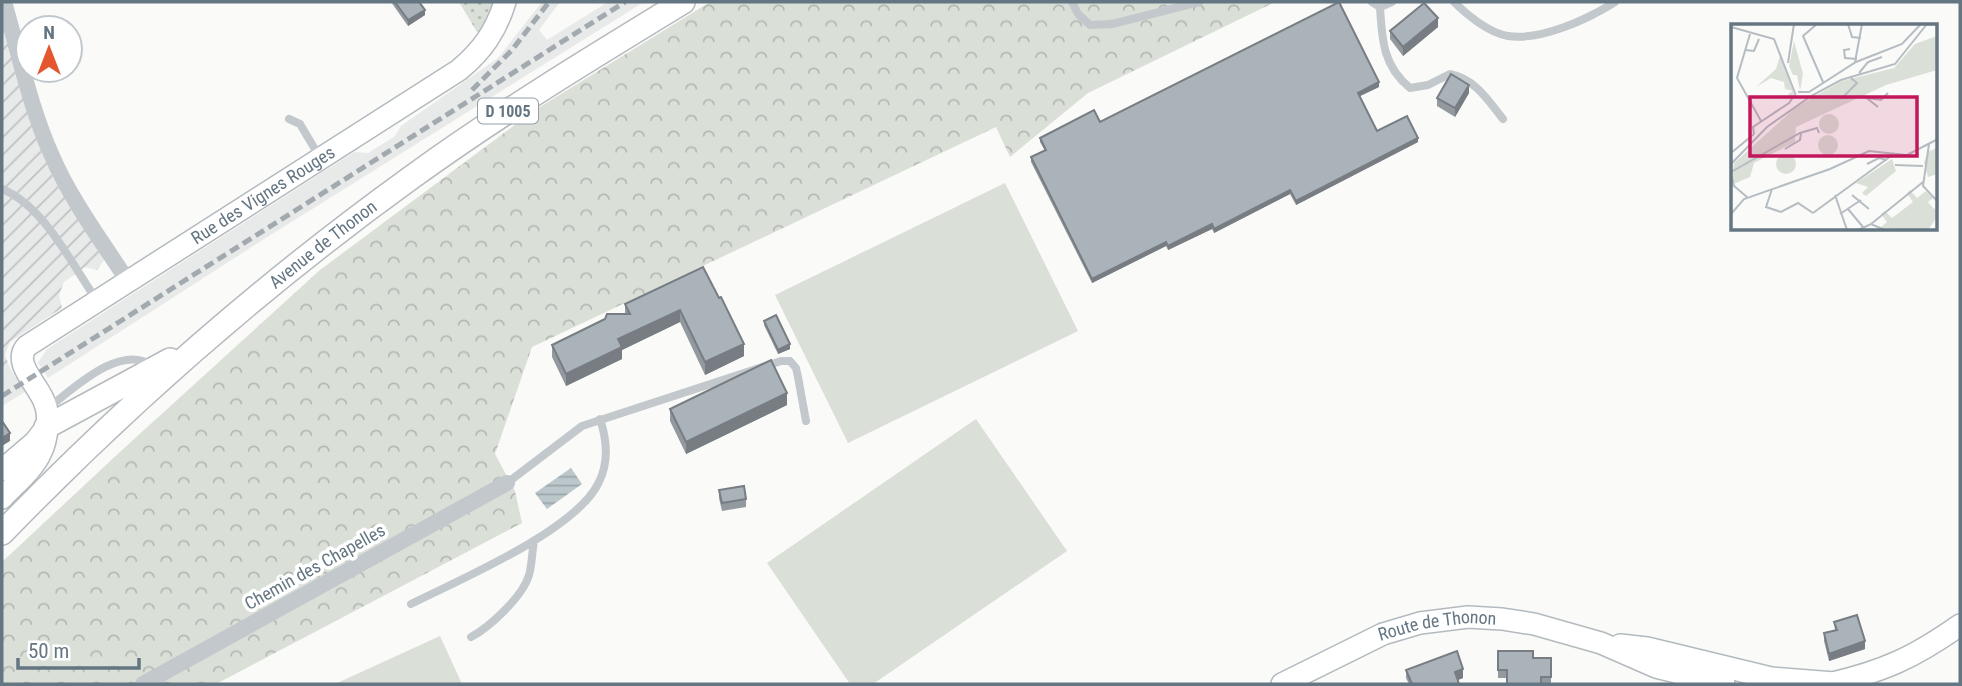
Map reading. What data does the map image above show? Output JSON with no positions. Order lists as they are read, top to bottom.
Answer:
{
  "streets": {
    "main road": ["D 1005", "Avenue de Thonon"],
    "street": ["Rue des Vignes Rouges", "Chemin des Chapelles", "Route de Thonon"]
  },
  "scale_bar": "50 m",
  "north": "top"
}
